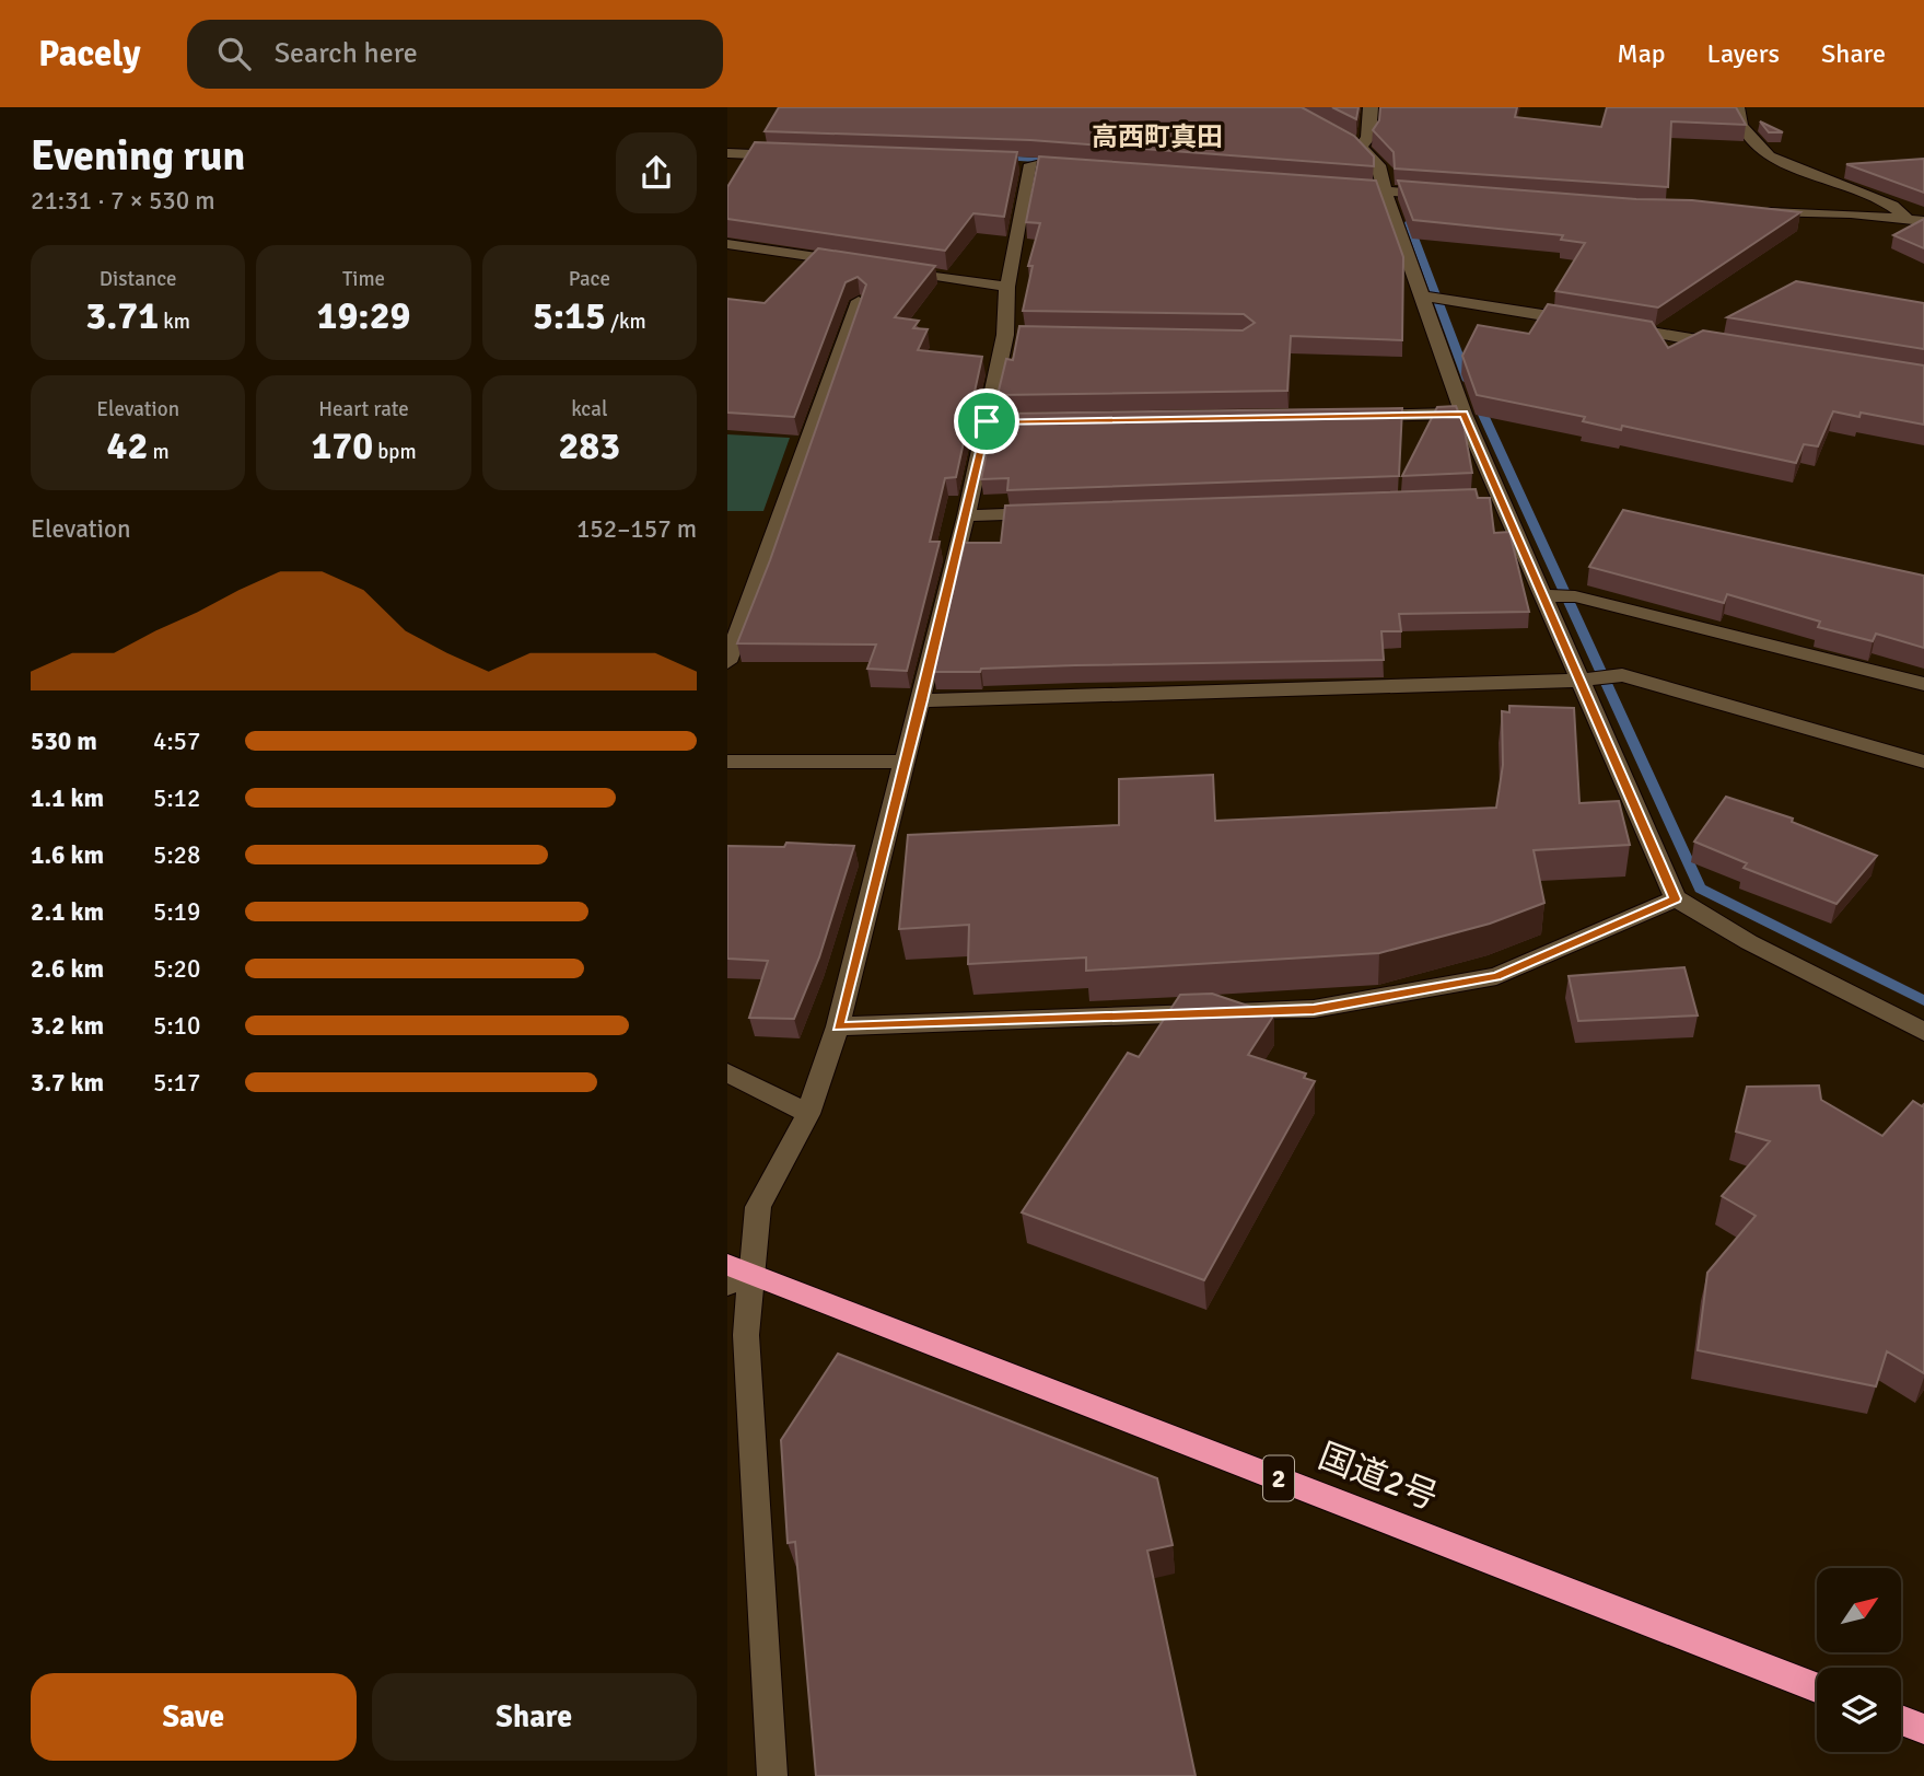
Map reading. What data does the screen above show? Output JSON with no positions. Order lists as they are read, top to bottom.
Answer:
{
  "streets": {
    "highway": ["国道2号", "2"]
  },
  "districts": ["高西町真田"],
  "north": "top right",
  "page": {
    "header": "Pacely",
    "search": "Search here",
    "nav": ["Map", "Layers", "Share"],
    "heading": ["Evening run", "21:31 · 7 × 530 m"],
    "stats": [
      ["Distance", "3.71 km"],
      ["Time", "19:29"],
      ["Pace", "5:15 /km"],
      ["Elevation", "42 m"],
      ["Heart rate", "170 bpm"],
      ["kcal", "283"]
    ],
    "chart": ["Elevation", "152–157 m"],
    "list": [
      {
        "name": "530 m",
        "note": "4:57"
      },
      {
        "name": "1.1 km",
        "note": "5:12"
      },
      {
        "name": "1.6 km",
        "note": "5:28"
      },
      {
        "name": "2.1 km",
        "note": "5:19"
      },
      {
        "name": "2.6 km",
        "note": "5:20"
      },
      {
        "name": "3.2 km",
        "note": "5:10"
      },
      {
        "name": "3.7 km",
        "note": "5:17"
      }
    ],
    "buttons": ["Save", "Share"]
  }
}
